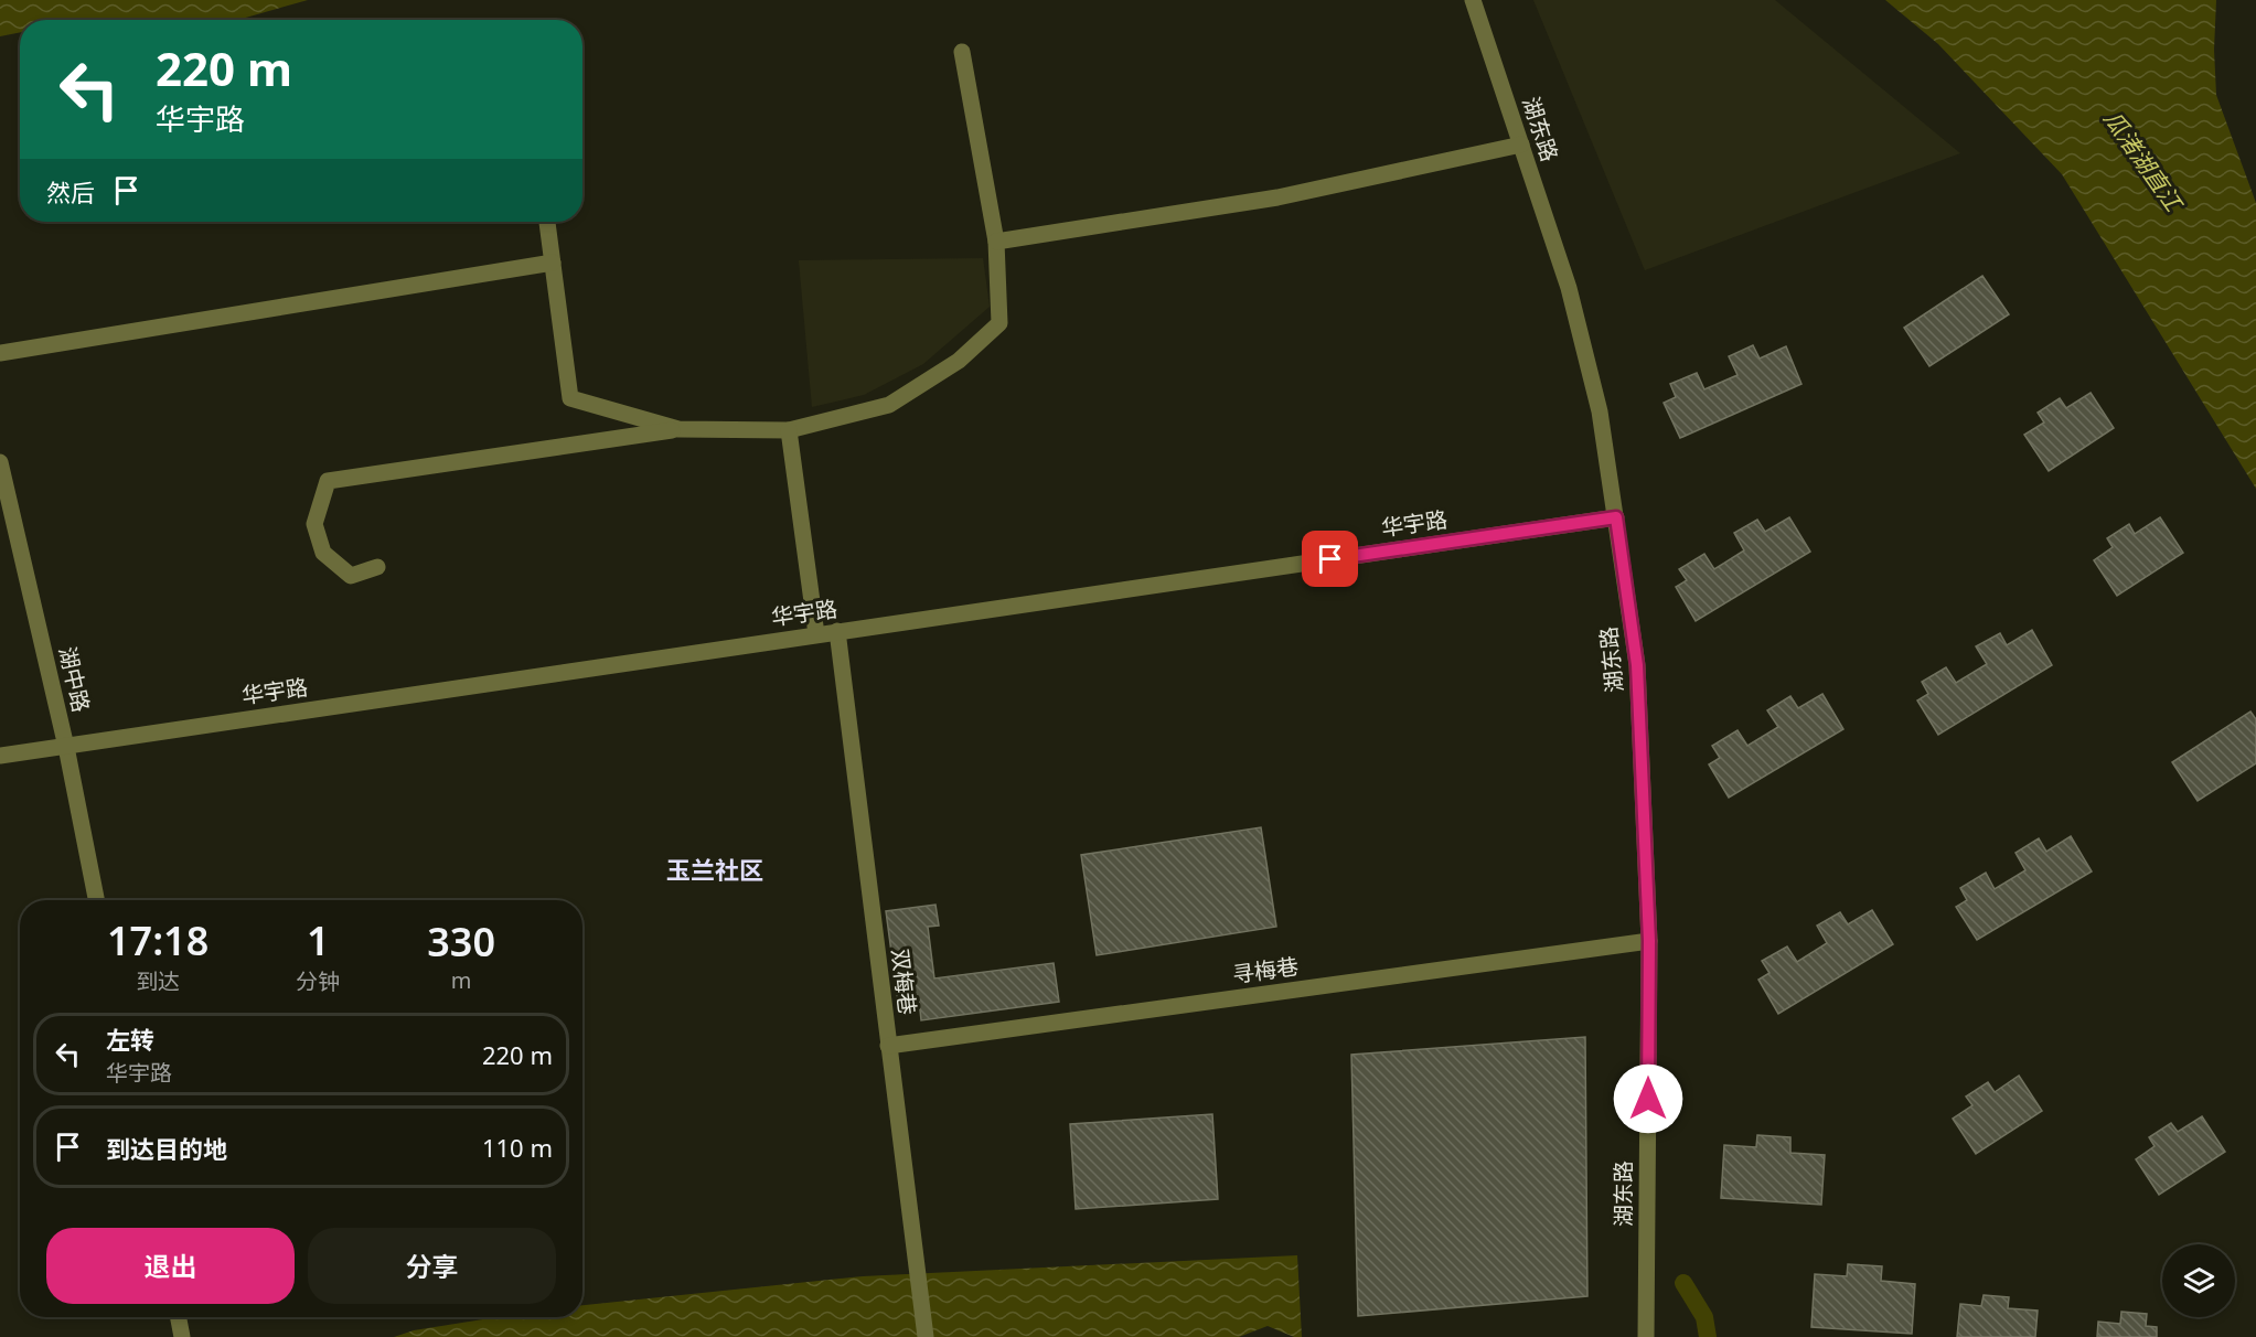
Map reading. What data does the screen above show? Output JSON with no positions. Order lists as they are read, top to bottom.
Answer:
{
  "streets": {
    "street": [
      "湖东路",
      "华宇路",
      "湖中路",
      "寻梅巷",
      "双梅巷"
    ]
  },
  "crossings": [
    ["湖东路", "华宇路"],
    ["湖东路", "寻梅巷"],
    ["华宇路", "湖中路"],
    ["华宇路", "双梅巷"],
    ["寻梅巷", "双梅巷"]
  ],
  "districts": ["玉兰社区"],
  "water": ["瓜渚湖直江"],
  "page": {
    "turn": ["220 m", "华宇路"],
    "then": "然后",
    "eta": [
      "17:18",
      "到达",
      "1",
      "分钟",
      "330",
      "m"
    ],
    "list": [
      {
        "name": "左转",
        "note": "华宇路",
        "value": "220 m"
      },
      {
        "name": "到达目的地",
        "value": "110 m"
      }
    ],
    "buttons": ["退出", "分享"]
  }
}
